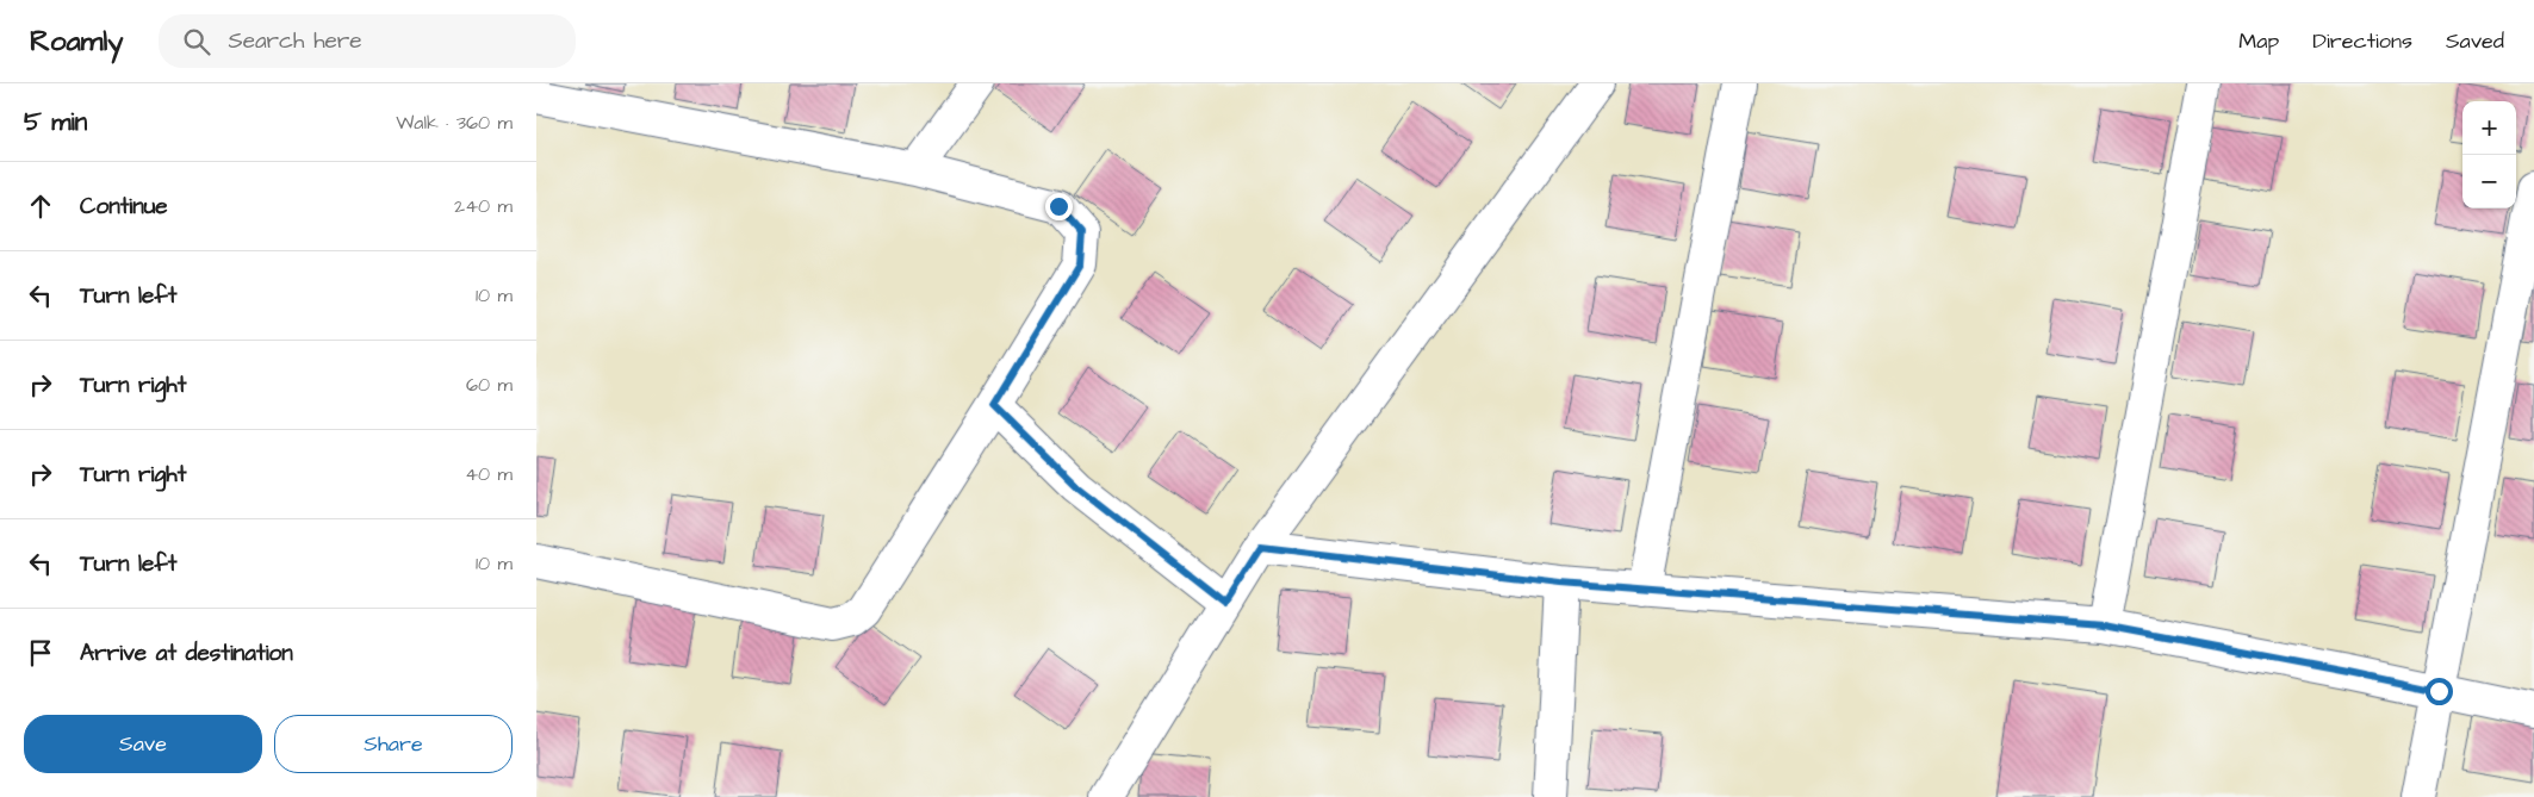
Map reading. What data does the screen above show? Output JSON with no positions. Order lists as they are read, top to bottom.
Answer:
{
  "page": {
    "header": "Roamly",
    "search": "Search here",
    "nav": ["Map", "Directions", "Saved"],
    "heading": ["5 min", "Walk · 360 m"],
    "map_buttons": ["+", "−"],
    "list": [
      ["Continue", "240 m"],
      ["Turn left", "10 m"],
      ["Turn right", "60 m"],
      ["Turn right", "40 m"],
      ["Turn left", "10 m"],
      "Arrive at destination"
    ],
    "buttons": ["Save", "Share"]
  }
}
